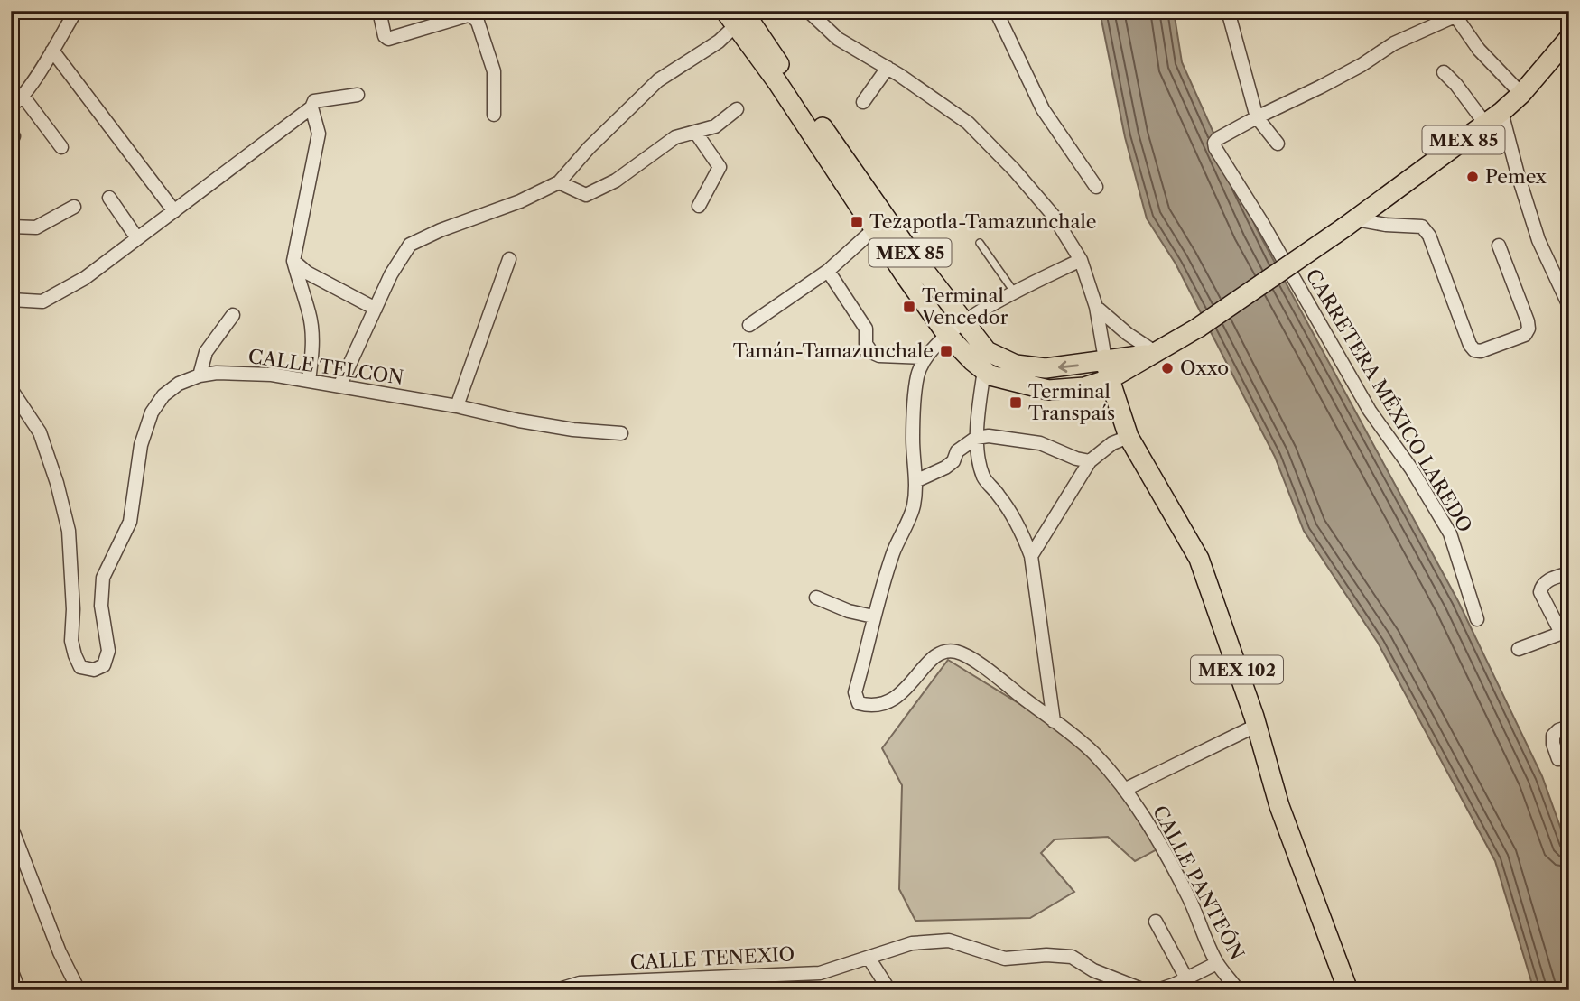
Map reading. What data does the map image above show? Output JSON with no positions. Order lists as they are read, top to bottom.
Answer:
{
  "streets": {
    "main road": ["MEX 85", "MEX 102"],
    "street": [
      "CALLE TELCON",
      "CARRETERA MÉXICO LAREDO",
      "CALLE PANTEÓN",
      "CALLE TENEXIO"
    ]
  },
  "crossings": [
    ["MEX 85", "MEX 102"]
  ],
  "places": {
    "other": ["Pemex", "Oxxo"],
    "transit": [
      "Tezapotla-Tamazunchale",
      "Terminal Vencedor",
      "Tamán-Tamazunchale",
      "Terminal Transpaís"
    ]
  }
}
